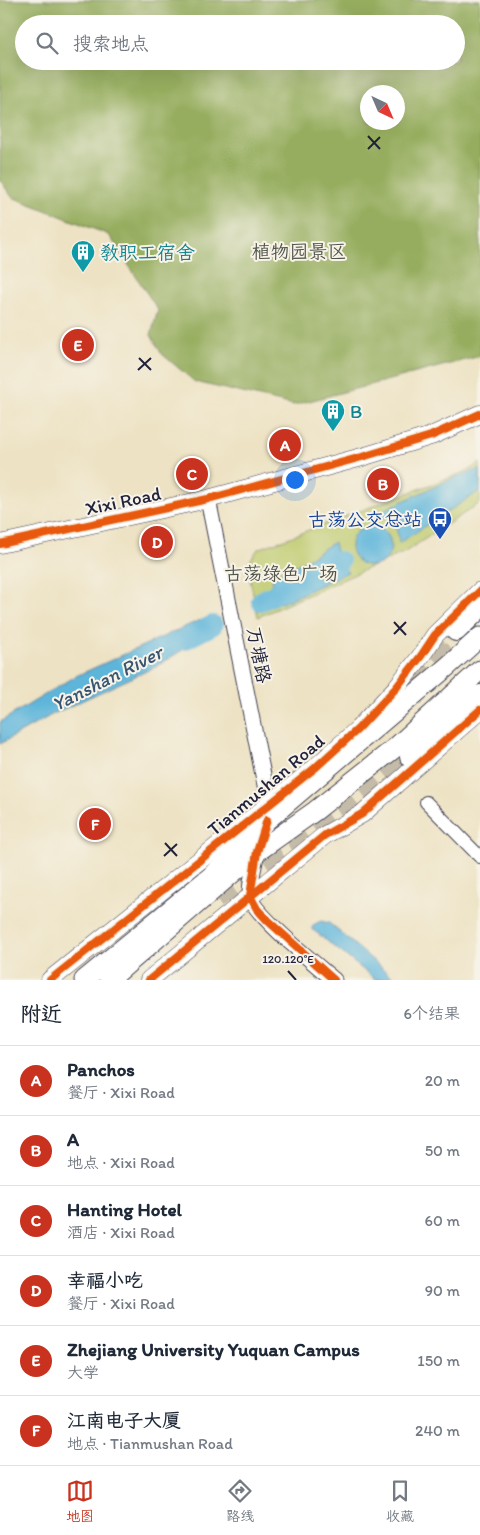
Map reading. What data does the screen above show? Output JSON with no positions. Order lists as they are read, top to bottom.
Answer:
{
  "streets": {
    "main road": ["Xixi Road", "Tianmushan Road"],
    "street": ["万塘路"]
  },
  "crossings": [
    ["Xixi Road", "万塘路"],
    ["万塘路", "Tianmushan Road"]
  ],
  "water": ["Yanshan River"],
  "parks": ["植物园景区", "古荡绿色广场"],
  "places": {
    "building": ["教职工宿舍", "B"],
    "bus stop": ["古荡公交总站"]
  },
  "north": "bottom right",
  "page": {
    "search": "搜索地点",
    "pins": [
      "E",
      "A",
      "C",
      "B",
      "D",
      "F"
    ],
    "heading": ["附近", "6个结果"],
    "list": [
      {
        "mark": "A",
        "name": "Panchos",
        "note": "餐厅 · Xixi Road",
        "value": "20 m"
      },
      {
        "mark": "B",
        "name": "A",
        "note": "地点 · Xixi Road",
        "value": "50 m"
      },
      {
        "mark": "C",
        "name": "Hanting Hotel",
        "note": "酒店 · Xixi Road",
        "value": "60 m"
      },
      {
        "mark": "D",
        "name": "幸福小吃",
        "note": "餐厅 · Xixi Road",
        "value": "90 m"
      },
      {
        "mark": "E",
        "name": "Zhejiang University Yuquan Campus",
        "note": "大学",
        "value": "150 m"
      },
      {
        "mark": "F",
        "name": "江南电子大厦",
        "note": "地点 · Tianmushan Road",
        "value": "240 m"
      }
    ],
    "nav": ["地图", "路线", "收藏"]
  },
  "coordinates": ["120.120°E"]
}
